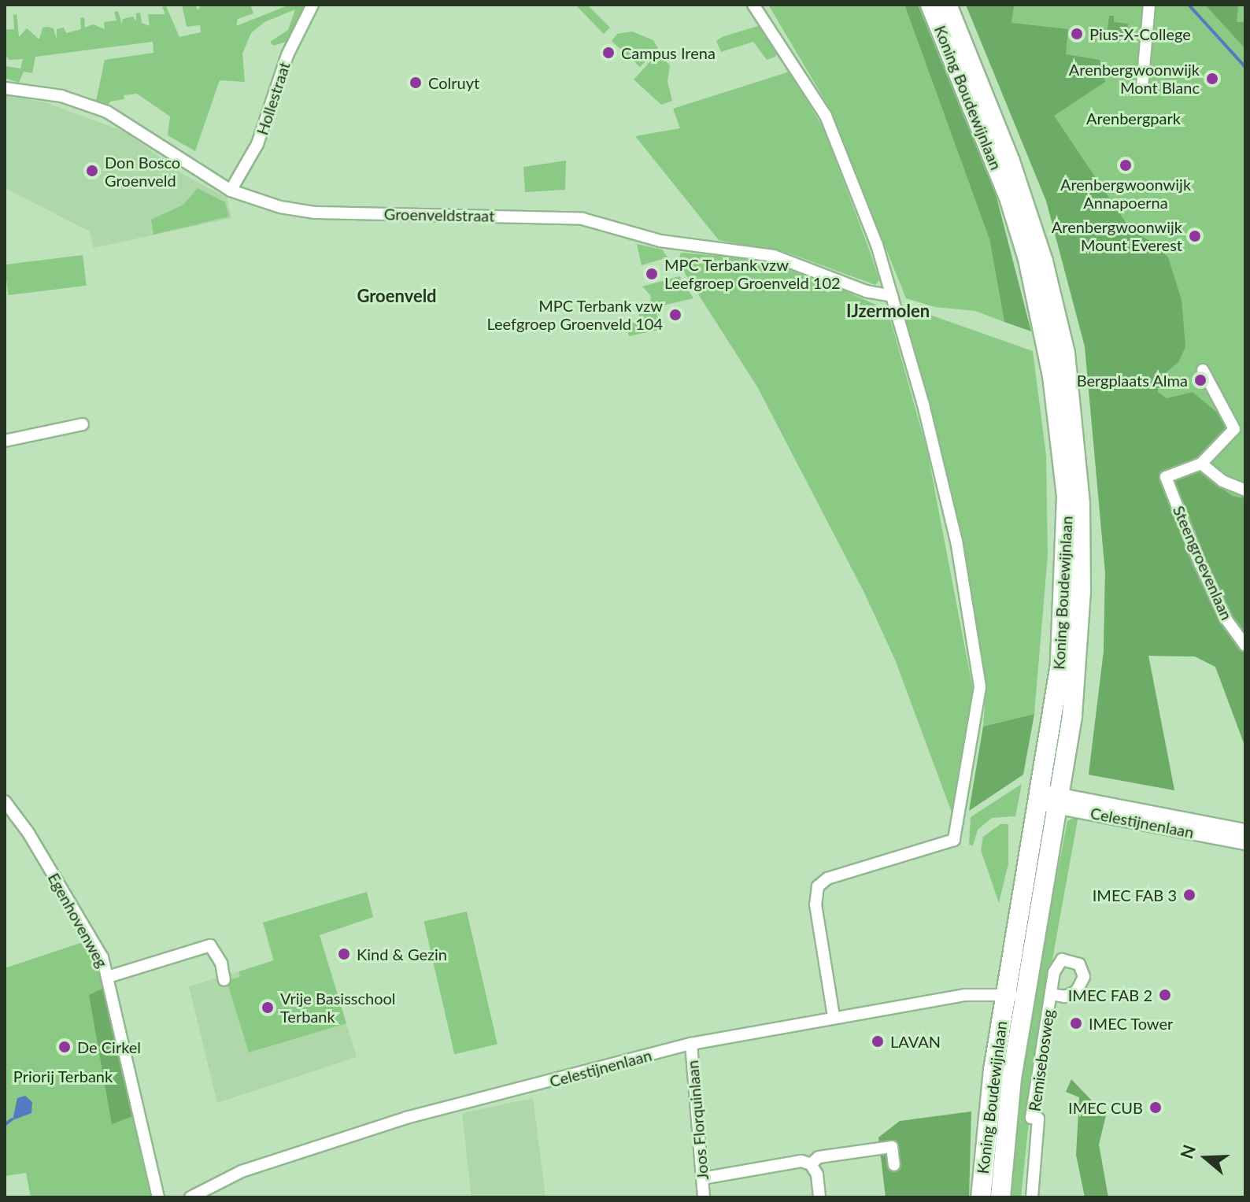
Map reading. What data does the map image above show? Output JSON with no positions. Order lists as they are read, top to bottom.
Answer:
{
  "streets": {
    "highway": ["Koning Boudewijnlaan"],
    "street": [
      "Hollestraat",
      "Groenveldstraat",
      "Steengroevenlaan",
      "Celestijnenlaan",
      "Egenhovenweg",
      "Remisebosweg",
      "Joos Florquinlaan"
    ]
  },
  "crossings": [
    ["Koning Boudewijnlaan", "Celestijnenlaan"],
    ["Hollestraat", "Groenveldstraat"],
    ["Celestijnenlaan", "Joos Florquinlaan"]
  ],
  "districts": ["Groenveld", "IJzermolen"],
  "parks": ["Arenbergpark", "Priorij Terbank"],
  "places": [
    "Pius-X-College",
    "Campus Irena",
    "Arenbergwoonwijk Mont Blanc",
    "Colruyt",
    "Arenbergwoonwijk Annapoerna",
    "Don Bosco Groenveld",
    "Arenbergwoonwijk Mount Everest",
    "MPC Terbank vzw Leefgroep Groenveld 102",
    "MPC Terbank vzw Leefgroep Groenveld 104",
    "Bergplaats Alma",
    "IMEC FAB 3",
    "Kind & Gezin",
    "IMEC FAB 2",
    "Vrije Basisschool Terbank",
    "IMEC Tower",
    "LAVAN",
    "De Cirkel",
    "IMEC CUB"
  ],
  "north": "left"
}
